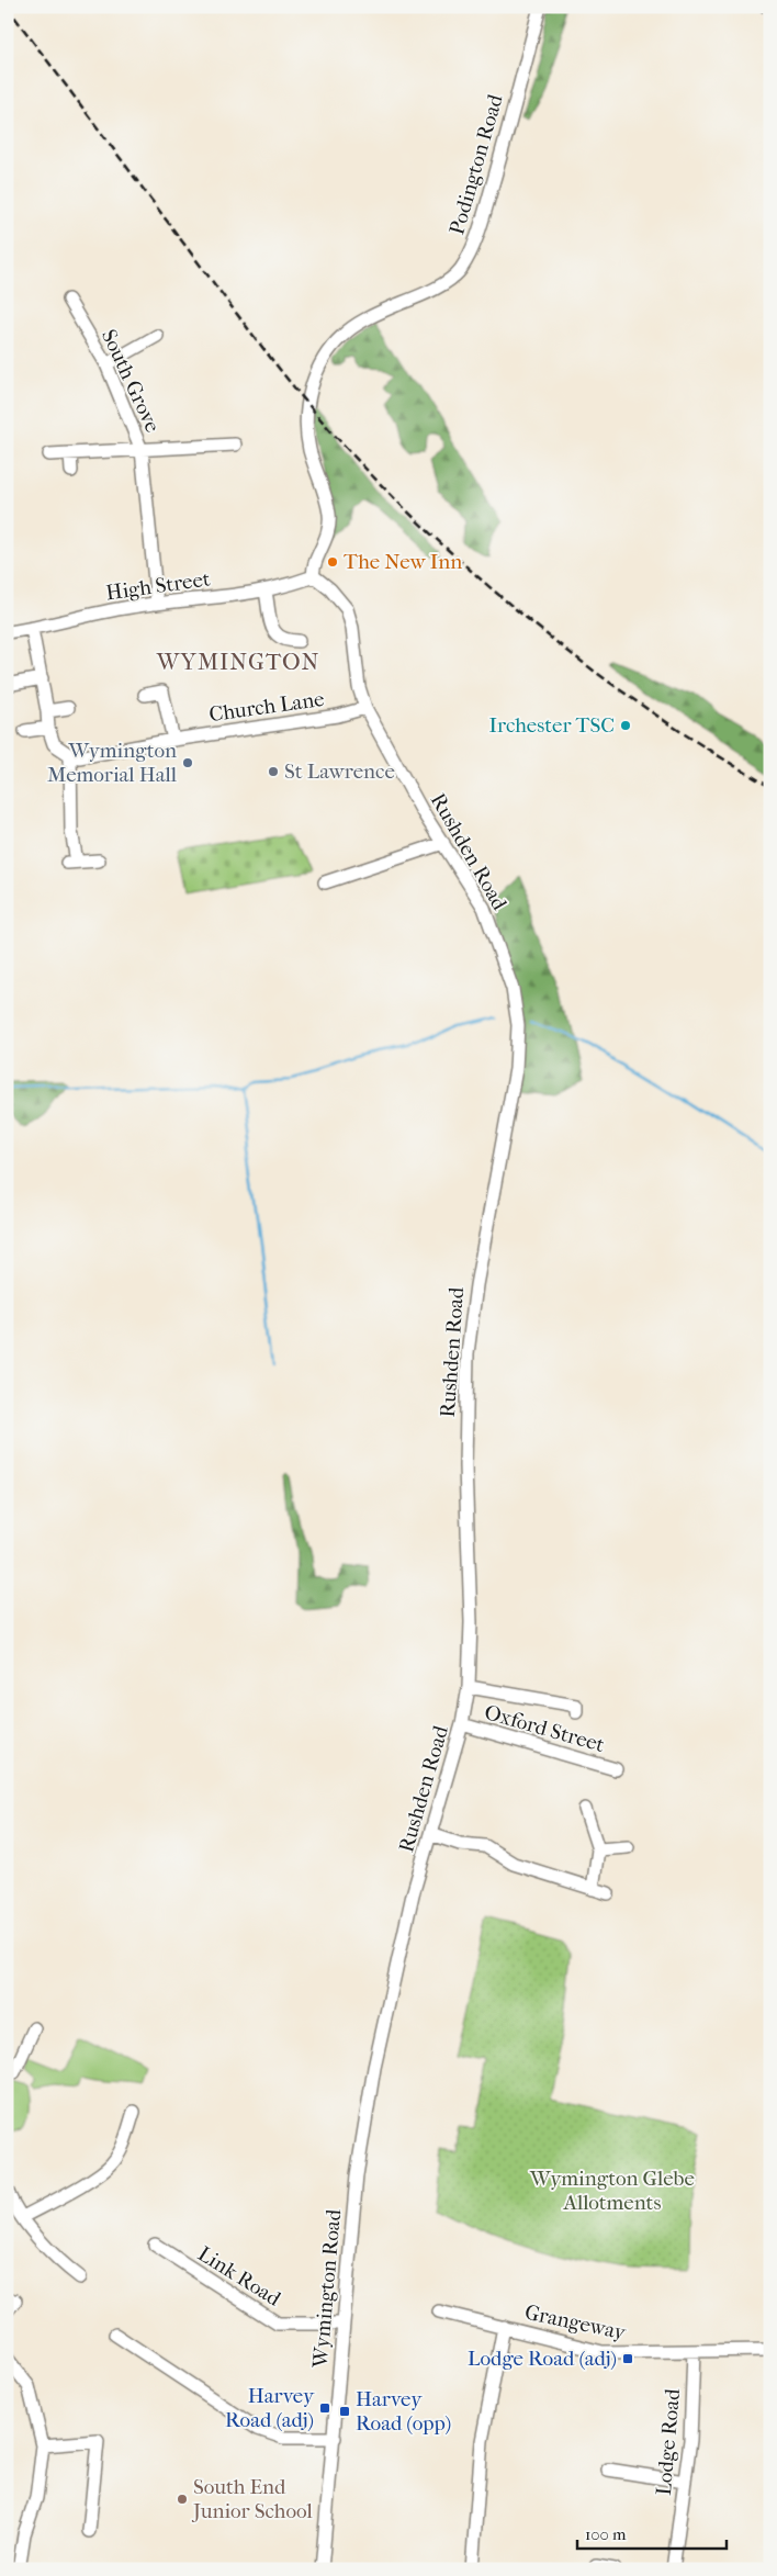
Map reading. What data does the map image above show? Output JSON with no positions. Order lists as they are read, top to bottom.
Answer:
{
  "streets": {
    "street": [
      "Podington Road",
      "South Grove",
      "High Street",
      "Church Lane",
      "Rushden Road",
      "Oxford Street",
      "Link Road",
      "Wymington Road",
      "Grangeway",
      "Lodge Road"
    ]
  },
  "crossings": [
    ["Podington Road", "High Street"],
    ["Podington Road", "Rushden Road"],
    ["South Grove", "High Street"],
    ["High Street", "Rushden Road"],
    ["Church Lane", "Rushden Road"],
    ["Rushden Road", "Oxford Street"],
    ["Rushden Road", "Wymington Road"],
    ["Link Road", "Wymington Road"],
    ["Grangeway", "Lodge Road"]
  ],
  "districts": ["WYMINGTON"],
  "parks": ["Wymington Glebe Allotments"],
  "places": {
    "other": [
      "The New Inn",
      "Irchester TSC",
      "Wymington Memorial Hall",
      "St Lawrence",
      "South End Junior School"
    ],
    "transit": ["Lodge Road (adj)", "Harvey Road (adj)", "Harvey Road (opp)"]
  },
  "scale_bar": "100 m"
}
